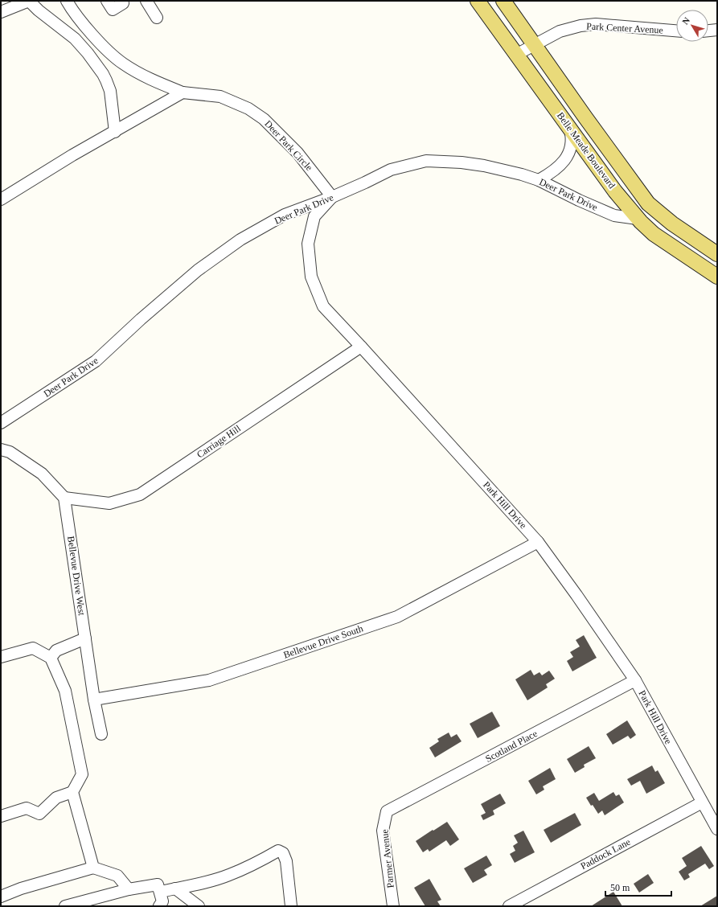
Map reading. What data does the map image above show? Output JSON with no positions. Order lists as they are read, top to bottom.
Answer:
{
  "streets": {
    "main road": ["Belle Meade Boulevard"],
    "street": [
      "Park Center Avenue",
      "Deer Park Circle",
      "Deer Park Drive",
      "Carriage Hill",
      "Park Hill Drive",
      "Bellevue Drive West",
      "Bellevue Drive South",
      "Scotland Place",
      "Paddock Lane",
      "Parmer Avenue"
    ]
  },
  "crossings": [
    ["Park Center Avenue", "Belle Meade Boulevard"],
    ["Deer Park Circle", "Deer Park Drive"],
    ["Deer Park Circle", "Park Hill Drive"],
    ["Belle Meade Boulevard", "Deer Park Drive"],
    ["Deer Park Drive", "Park Hill Drive"],
    ["Carriage Hill", "Park Hill Drive"],
    ["Carriage Hill", "Bellevue Drive West"],
    ["Park Hill Drive", "Bellevue Drive South"],
    ["Park Hill Drive", "Scotland Place"],
    ["Park Hill Drive", "Paddock Lane"],
    ["Bellevue Drive West", "Bellevue Drive South"],
    ["Scotland Place", "Parmer Avenue"]
  ],
  "scale_bar": "50 m",
  "north": "top left"
}
